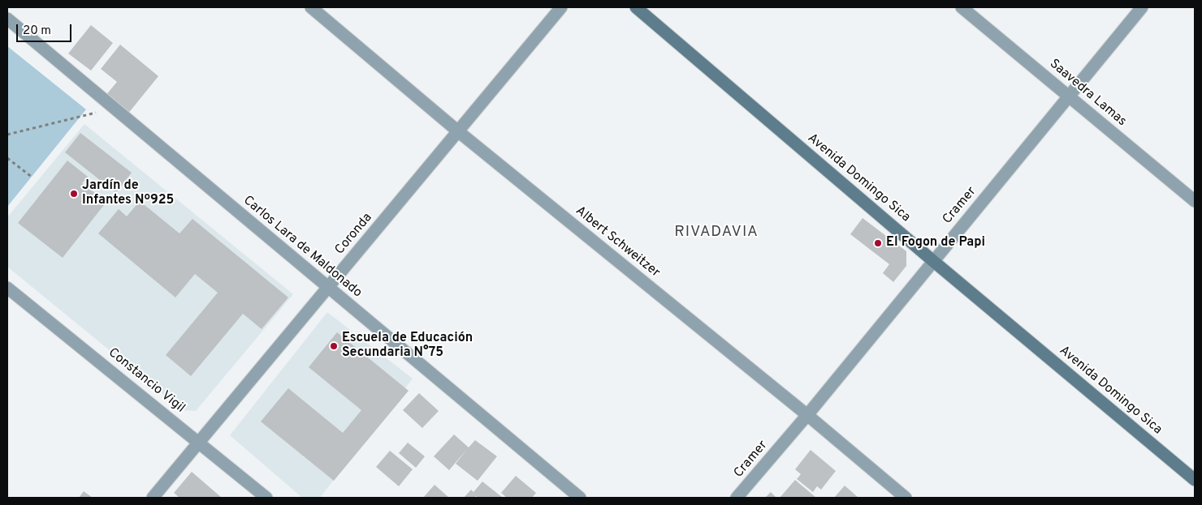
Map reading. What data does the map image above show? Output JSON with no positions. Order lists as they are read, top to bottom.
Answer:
{
  "streets": {
    "street": [
      "Saavedra Lamas",
      "Avenida Domingo Sica",
      "Cramer",
      "Coronda",
      "Albert Schweitzer",
      "Carlos Lara de Maldonado",
      "Constancio Vigil"
    ]
  },
  "crossings": [
    ["Saavedra Lamas", "Cramer"],
    ["Avenida Domingo Sica", "Cramer"],
    ["Cramer", "Albert Schweitzer"],
    ["Coronda", "Albert Schweitzer"],
    ["Coronda", "Carlos Lara de Maldonado"],
    ["Coronda", "Constancio Vigil"]
  ],
  "districts": ["RIVADAVIA"],
  "places": ["Jardín de Infantes Nº925", "El Fogon de Papi", "Escuela de Educación Secundaria N°75"],
  "scale_bar": "20 m"
}
